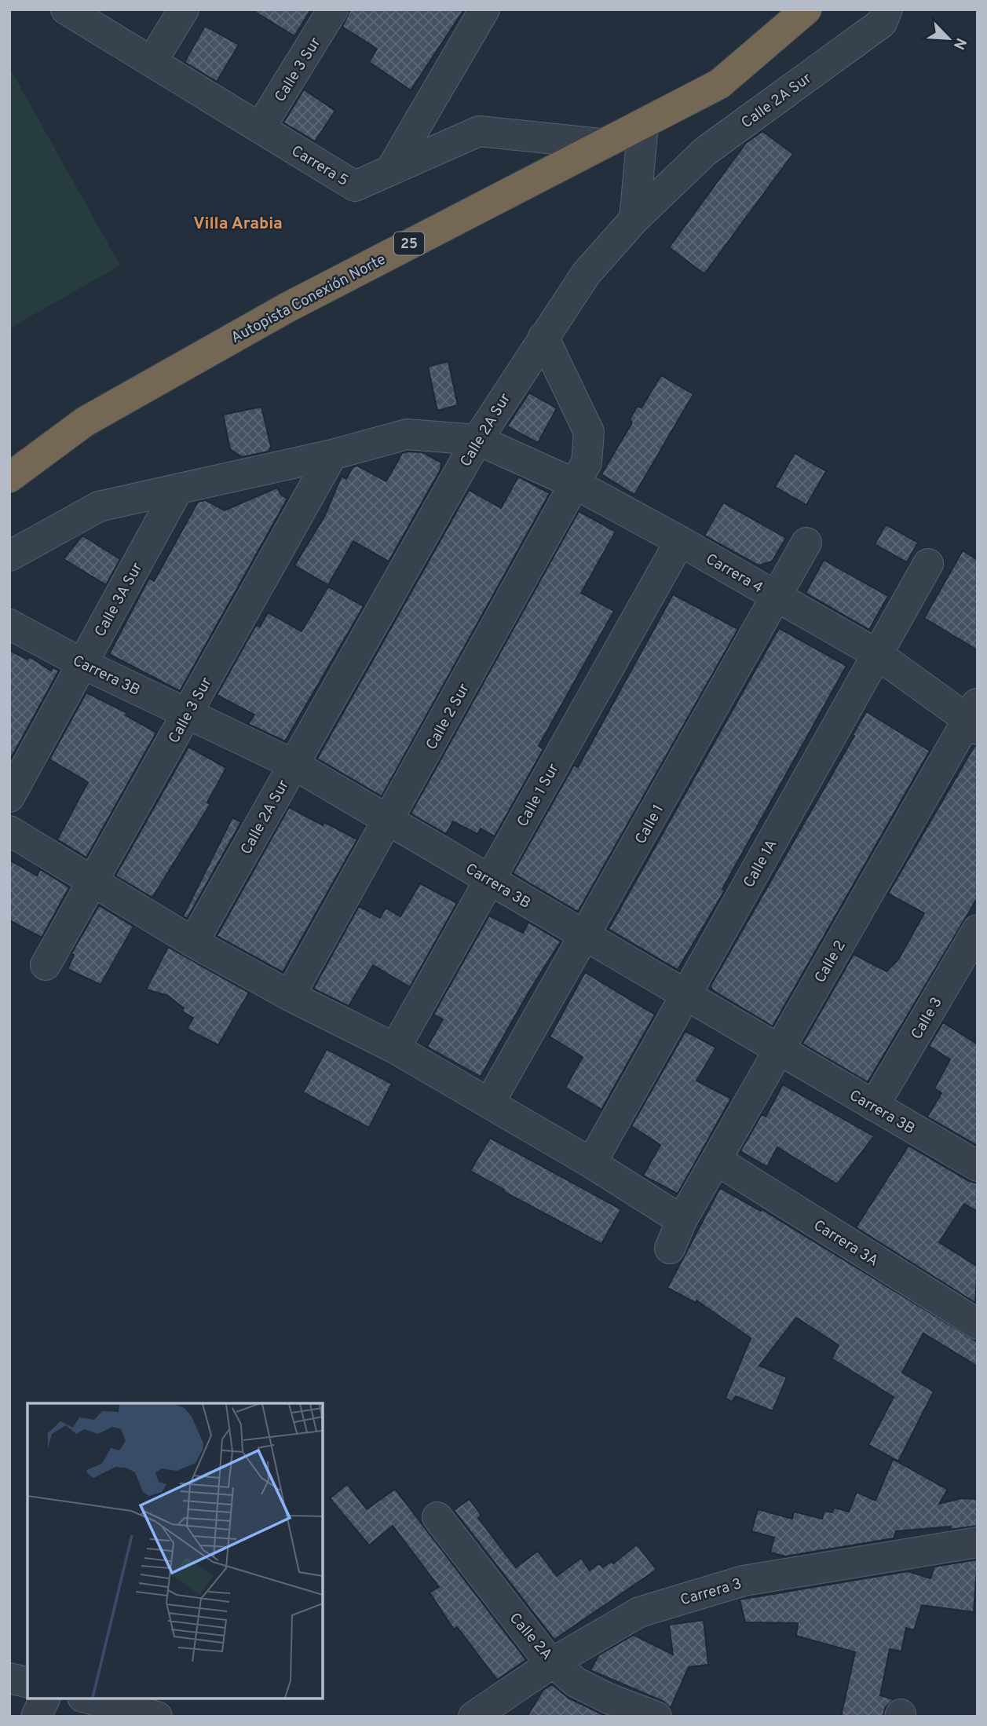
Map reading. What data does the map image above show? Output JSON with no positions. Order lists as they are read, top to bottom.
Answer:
{
  "streets": {
    "highway": ["25", "Autopista Conexión Norte"],
    "street": [
      "Calle 3 Sur",
      "Calle 2A Sur",
      "Carrera 5",
      "Carrera 4",
      "Calle 3A Sur",
      "Carrera 3B",
      "Calle 2 Sur",
      "Calle 1 Sur",
      "Calle 1",
      "Calle 1A",
      "Calle 2",
      "Calle 3",
      "Carrera 3A",
      "Carrera 3",
      "Calle 2A"
    ]
  },
  "crossings": [
    ["Calle 3 Sur", "Carrera 5"],
    ["Calle 3 Sur", "Carrera 4"],
    ["Calle 3 Sur", "Carrera 3B"],
    ["Calle 2A Sur", "Carrera 4"],
    ["Calle 2A Sur", "Carrera 3B"],
    ["Calle 2A Sur", "Calle 2 Sur"],
    ["Carrera 5", "Autopista Conexión Norte"],
    ["Carrera 4", "Calle 3A Sur"],
    ["Carrera 4", "Calle 2 Sur"],
    ["Carrera 4", "Calle 1 Sur"],
    ["Carrera 4", "Calle 1"],
    ["Carrera 4", "Calle 1A"],
    ["Carrera 4", "Calle 2"],
    ["Calle 3A Sur", "Carrera 3B"],
    ["Carrera 3B", "Calle 2 Sur"],
    ["Carrera 3B", "Calle 1 Sur"],
    ["Carrera 3B", "Calle 1"],
    ["Carrera 3B", "Calle 1A"],
    ["Carrera 3B", "Calle 2"],
    ["Carrera 3B", "Calle 3"],
    ["Calle 2", "Carrera 3A"],
    ["Carrera 3", "Calle 2A"]
  ],
  "districts": ["Villa Arabia"],
  "north": "bottom right"
}
